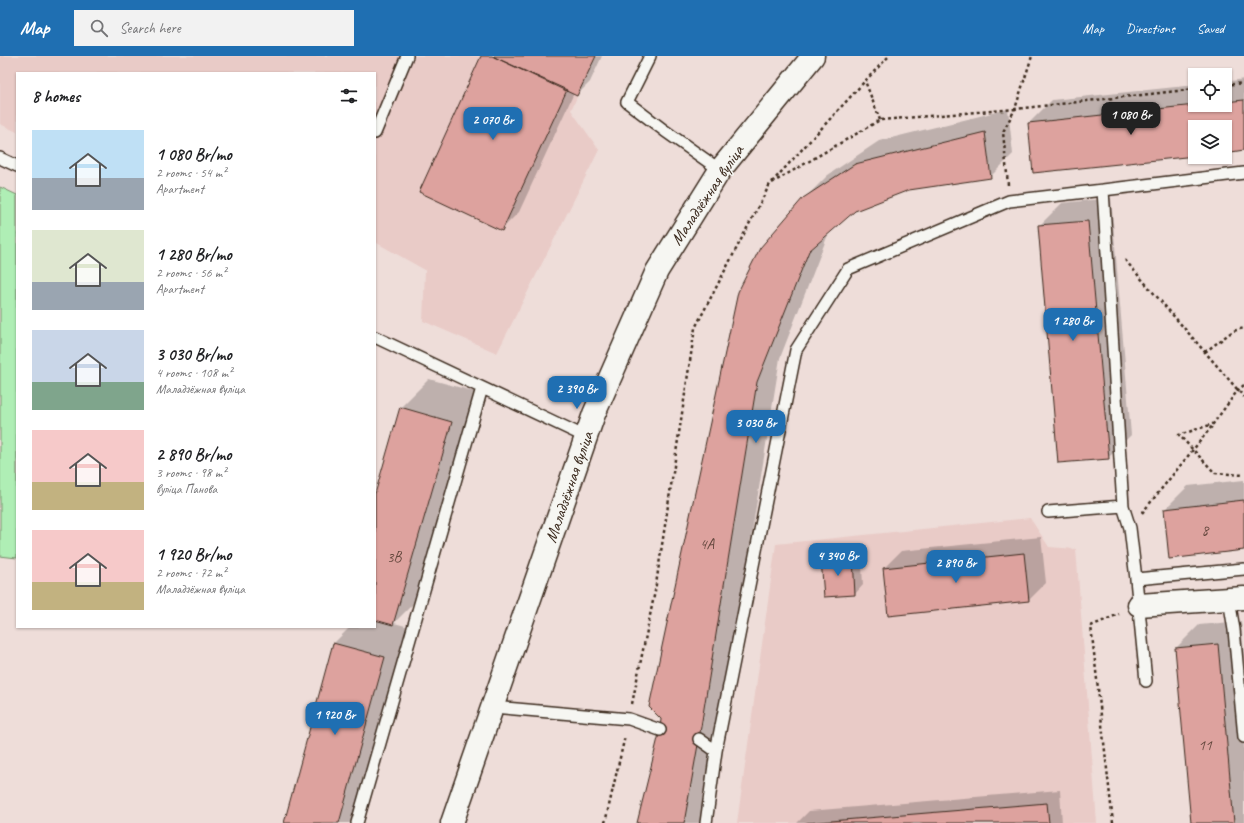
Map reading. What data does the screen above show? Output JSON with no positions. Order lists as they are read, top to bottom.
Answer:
{
  "streets": {
    "street": ["Маладзёжная вуліца"]
  },
  "house_numbers": [
    "8",
    "4А",
    "3В",
    "11"
  ],
  "page": {
    "header": "Map",
    "search": "Search here",
    "nav": ["Map", "Directions", "Saved"],
    "heading": "8 homes",
    "price": [
      "1 080 Br",
      "2 070 Br",
      "1 280 Br",
      "2 390 Br",
      "3 030 Br",
      "4 340 Br",
      "2 890 Br",
      "1 920 Br"
    ],
    "list": [
      {
        "name": "1 080 Br/mo",
        "note": "2 rooms · 54 m² · Apartment"
      },
      {
        "name": "1 280 Br/mo",
        "note": "2 rooms · 56 m² · Apartment"
      },
      {
        "name": "3 030 Br/mo",
        "note": "4 rooms · 108 m² · Маладзёжная вуліца"
      },
      {
        "name": "2 890 Br/mo",
        "note": "3 rooms · 98 m² · вуліца Панова"
      },
      {
        "name": "1 920 Br/mo",
        "note": "2 rooms · 72 m² · Маладзёжная вуліца"
      }
    ]
  }
}
